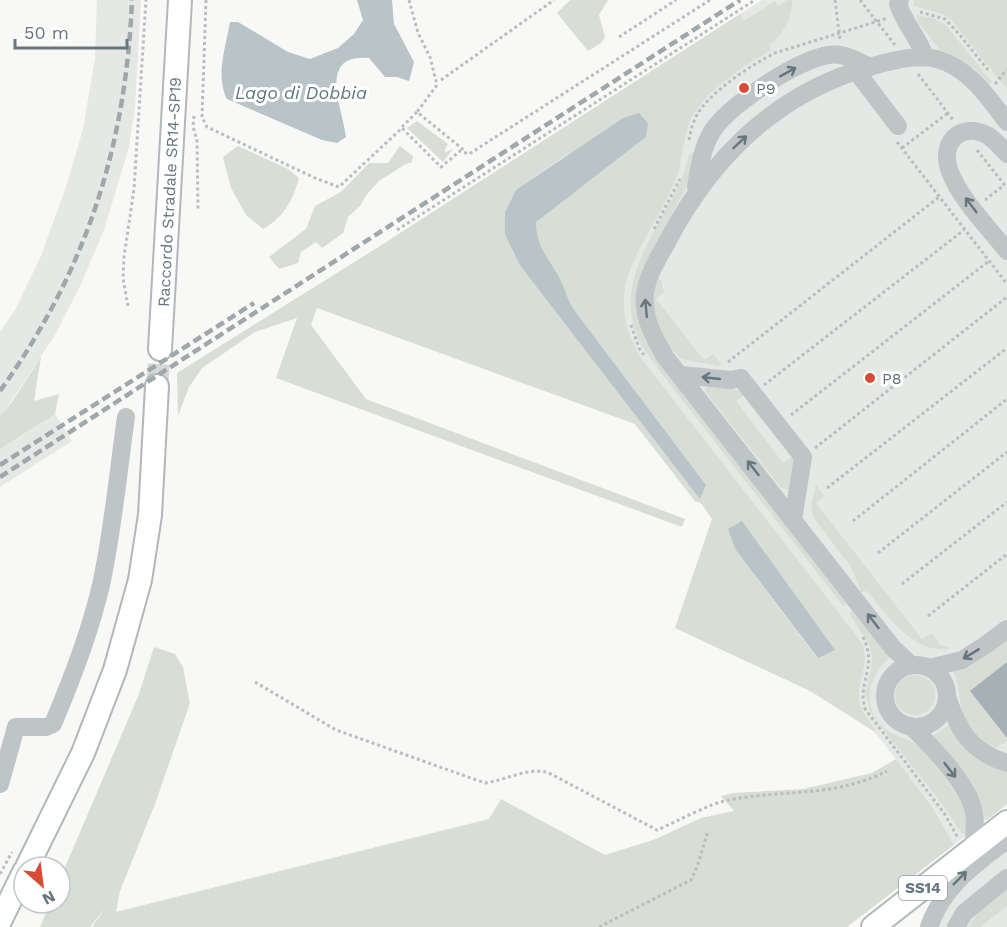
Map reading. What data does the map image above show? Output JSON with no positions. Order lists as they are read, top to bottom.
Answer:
{
  "streets": {
    "main road": ["Raccordo Stradale SR14-SP19", "SS14"]
  },
  "water": ["Lago di Dobbia"],
  "places": ["P9", "P8"],
  "scale_bar": "50 m",
  "north": "bottom right"
}
